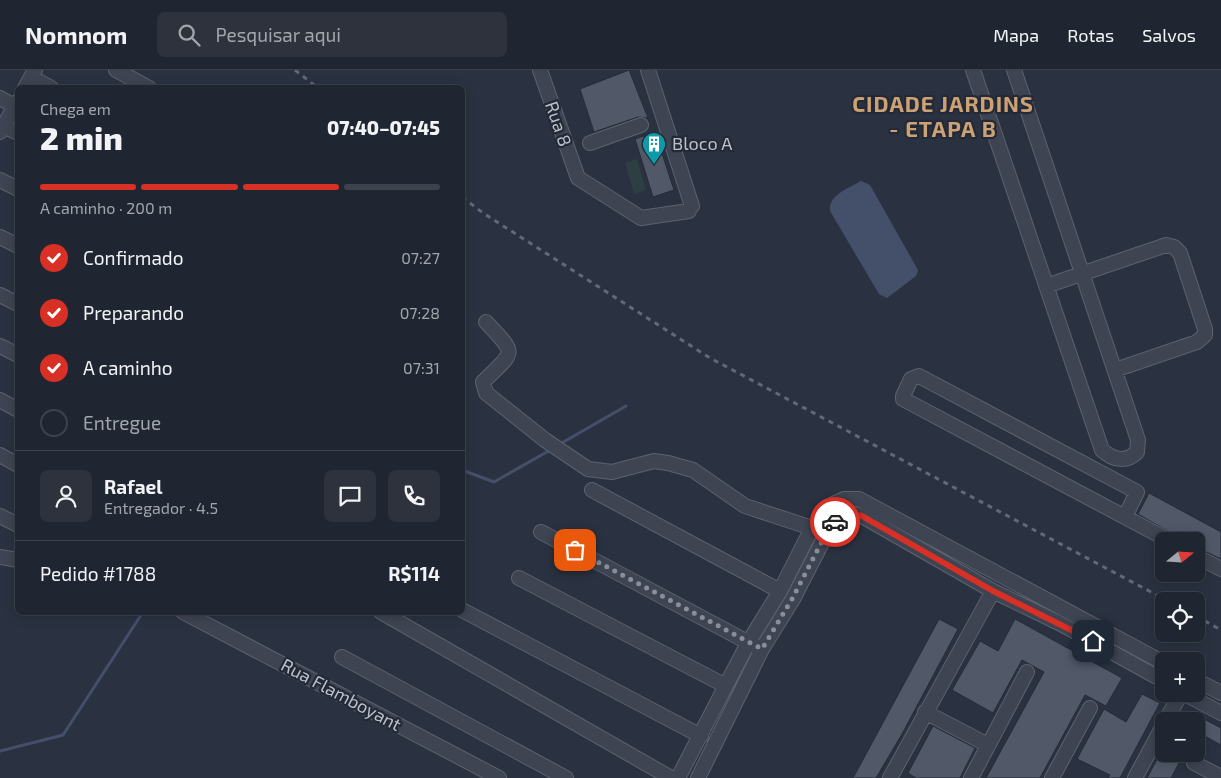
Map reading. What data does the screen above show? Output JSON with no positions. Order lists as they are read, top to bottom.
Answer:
{
  "streets": {
    "street": ["Rua 8", "Rua Flamboyant"]
  },
  "districts": ["CIDADE JARDINS - ETAPA B"],
  "places": {
    "building": ["Bloco A"]
  },
  "north": "right",
  "page": {
    "header": "Nomnom",
    "search": "Pesquisar aqui",
    "nav": ["Mapa", "Rotas", "Salvos"],
    "heading": ["2 min", "Chega em", "07:40–07:45"],
    "panel": [
      "Rafael",
      "Entregador · 4.5",
      "Pedido #1788",
      "R$114"
    ],
    "bar": "A caminho · 200 m",
    "list": [
      ["Confirmado", "07:27"],
      ["Preparando", "07:28"],
      ["A caminho", "07:31"],
      "Entregue"
    ],
    "map_buttons": ["+", "−"]
  }
}
